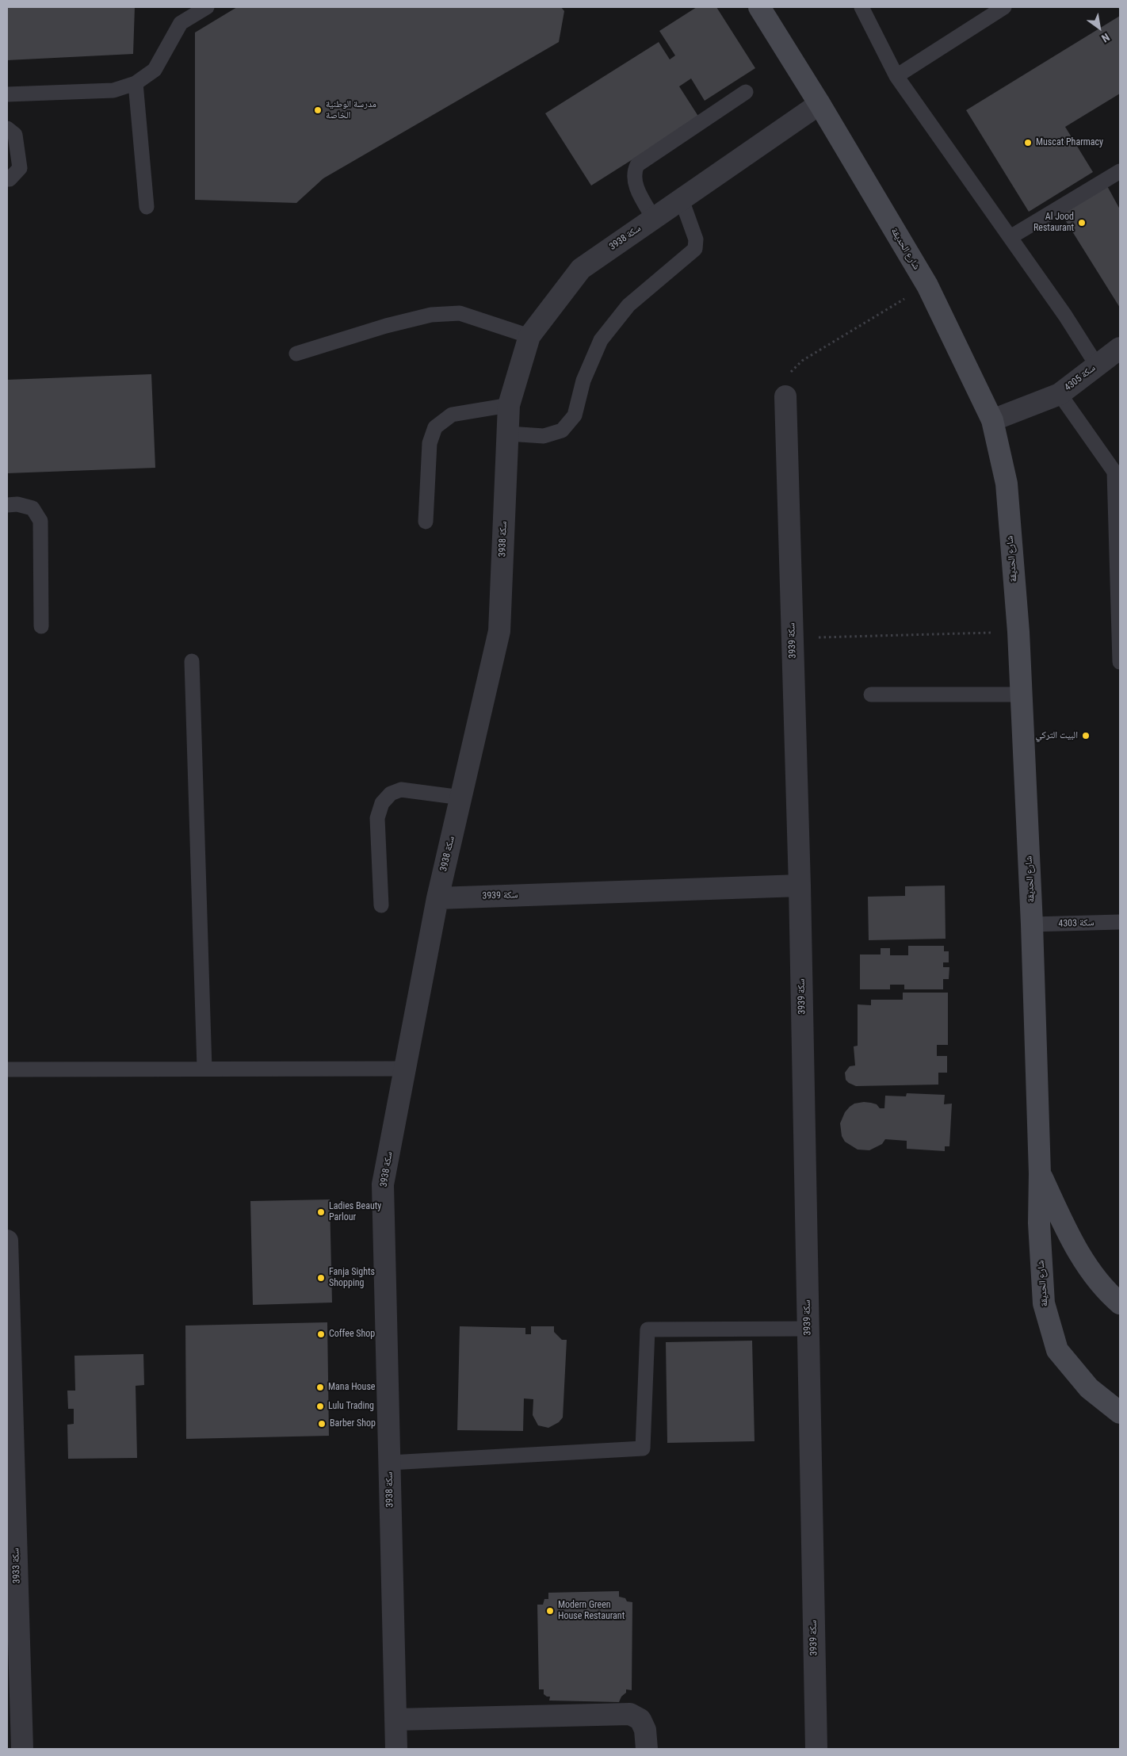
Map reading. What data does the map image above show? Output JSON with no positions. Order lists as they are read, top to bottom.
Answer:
{
  "streets": {
    "street": [
      "سكة 3938",
      "شارع الحديقة",
      "سكة 4305",
      "سكة 3939",
      "سكة 3933"
    ],
    "lane": ["سكة 4303"]
  },
  "crossings": [
    ["سكة 3938", "شارع الحديقة"],
    ["سكة 3938", "سكة 3939"],
    ["شارع الحديقة", "سكة 4305"],
    ["شارع الحديقة", "سكة 4303"]
  ],
  "places": [
    "مدرسة الوطنية الخاصة",
    "Muscat Pharmacy",
    "Al Jood Restaurant",
    "البيت التركي",
    "Ladies Beauty Parlour",
    "Fanja Sights Shopping",
    "Coffee Shop",
    "Mana House",
    "Lulu Trading",
    "Barber Shop",
    "Modern Green House Restaurant"
  ],
  "north": "bottom right"
}
